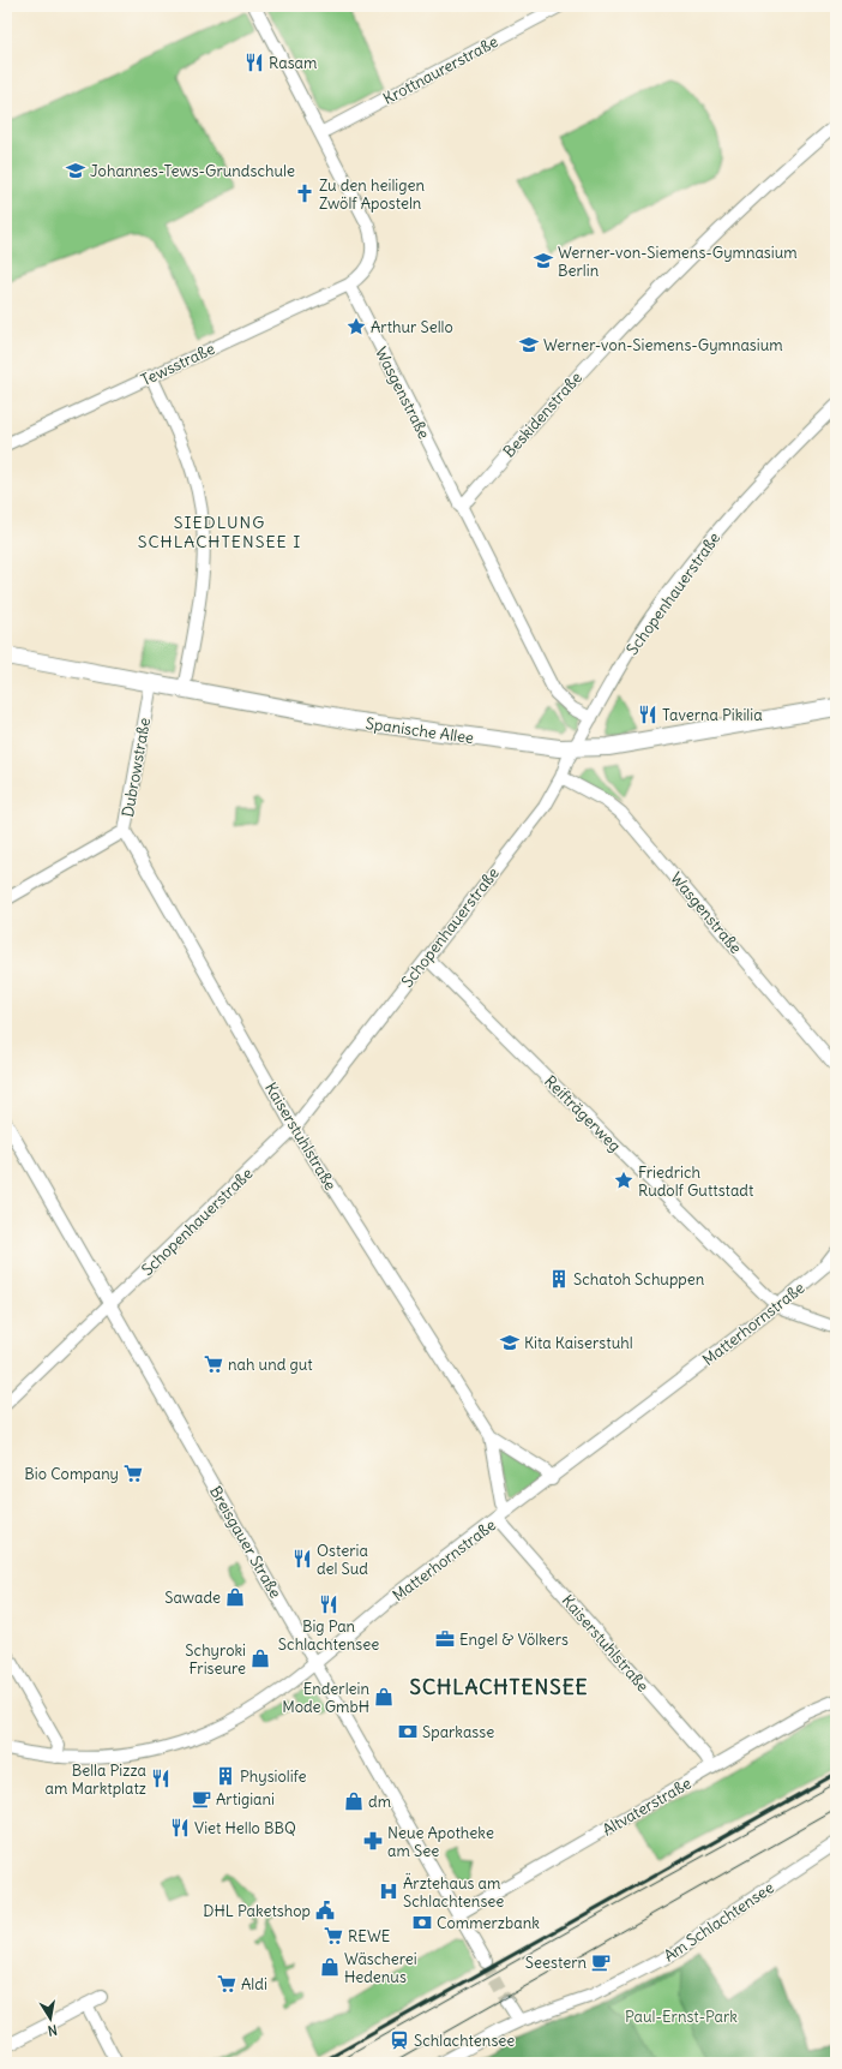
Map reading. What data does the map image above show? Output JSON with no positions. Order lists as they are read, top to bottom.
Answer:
{
  "streets": {
    "main road": ["Spanische Allee"],
    "street": [
      "Krottnaurerstraße",
      "Tewsstraße",
      "Wasgenstraße",
      "Beskidenstraße",
      "Schopenhauerstraße",
      "Dubrowstraße",
      "Reifträgerweg",
      "Kaiserstuhlstraße",
      "Matterhornstraße",
      "Breisgauer Straße",
      "Altvaterstraße",
      "Am Schlachtensee"
    ]
  },
  "crossings": [
    ["Tewsstraße", "Wasgenstraße"],
    ["Wasgenstraße", "Beskidenstraße"],
    ["Wasgenstraße", "Schopenhauerstraße"],
    ["Schopenhauerstraße", "Spanische Allee"],
    ["Schopenhauerstraße", "Reifträgerweg"],
    ["Schopenhauerstraße", "Kaiserstuhlstraße"],
    ["Schopenhauerstraße", "Breisgauer Straße"],
    ["Spanische Allee", "Dubrowstraße"],
    ["Dubrowstraße", "Kaiserstuhlstraße"],
    ["Reifträgerweg", "Matterhornstraße"],
    ["Kaiserstuhlstraße", "Matterhornstraße"],
    ["Kaiserstuhlstraße", "Altvaterstraße"],
    ["Matterhornstraße", "Breisgauer Straße"],
    ["Breisgauer Straße", "Altvaterstraße"]
  ],
  "districts": ["SIEDLUNG SCHLACHTENSEE I", "SCHLACHTENSEE"],
  "parks": ["Paul-Ernst-Park"],
  "places": {
    "restaurant": [
      "Rasam",
      "Taverna Pikilia",
      "Osteria del Sud",
      "Big Pan Schlachtensee",
      "Bella Pizza am Marktplatz",
      "Viet Hello BBQ"
    ],
    "school or university": [
      "Johannes-Tews-Grundschule",
      "Werner-von-Siemens-Gymnasium Berlin",
      "Werner-von-Siemens-Gymnasium",
      "Kita Kaiserstuhl"
    ],
    "church": ["Zu den heiligen Zwölf Aposteln"],
    "place": ["Arthur Sello", "Friedrich Rudolf Guttstadt"],
    "building": ["Schatoh Schuppen", "Physiolife"],
    "supermarket": [
      "nah und gut",
      "Bio Company",
      "REWE",
      "Aldi"
    ],
    "shop": [
      "Sawade",
      "Schyroki Friseure",
      "Enderlein Mode GmbH",
      "dm",
      "Wäscherei Hedenus"
    ],
    "office": ["Engel & Völkers"],
    "bank": ["Sparkasse", "Commerzbank"],
    "cafe": ["Artigiani", "Seestern"],
    "pharmacy": ["Neue Apotheke am See"],
    "hospital": ["Ärztehaus am Schlachtensee"],
    "public building": ["DHL Paketshop"],
    "station": ["Schlachtensee"]
  },
  "north": "bottom"
}
